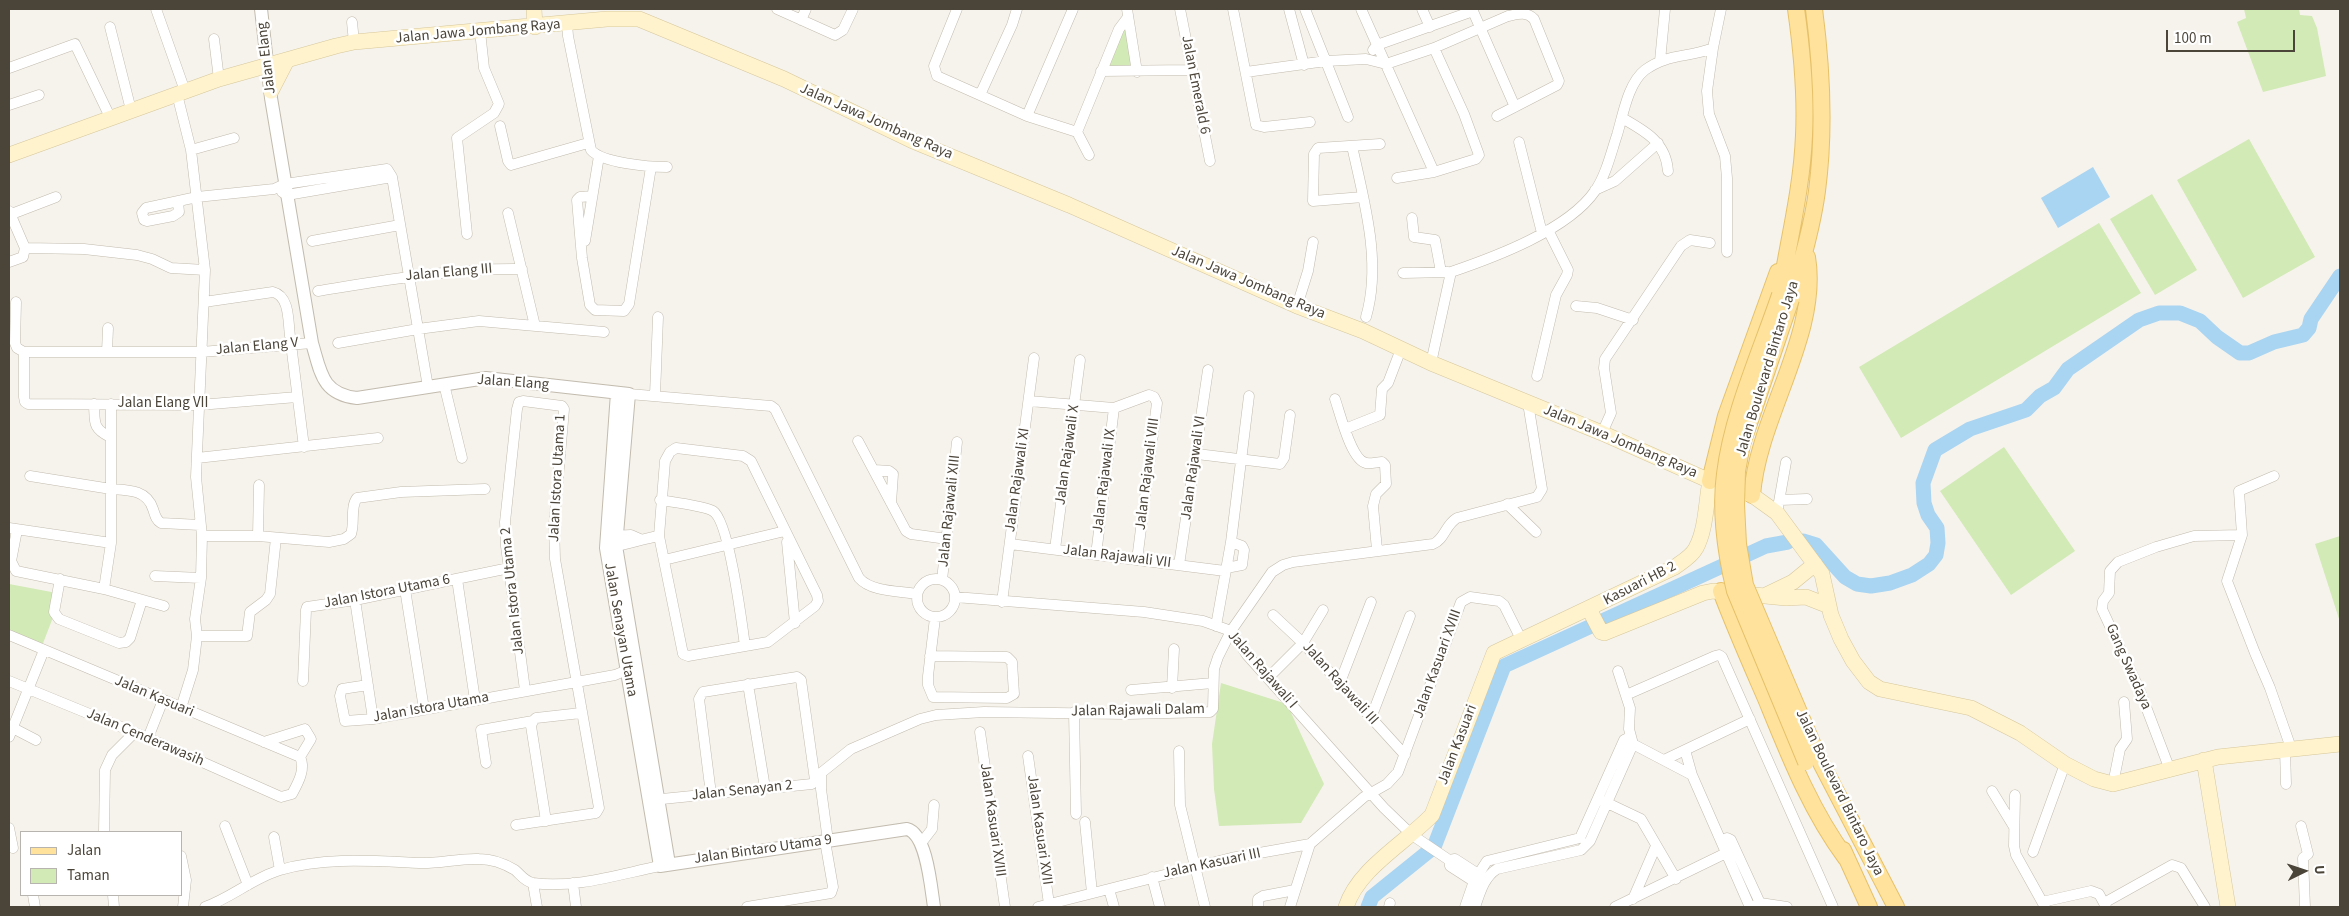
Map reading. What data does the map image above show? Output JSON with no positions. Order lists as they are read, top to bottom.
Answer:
{
  "streets": {
    "main road": [
      "Jalan Jawa Jombang Raya",
      "Jalan Boulevard Bintaro Jaya",
      "Kasuari HB 2",
      "Jalan Kasuari"
    ],
    "street": [
      "Jalan Elang",
      "Jalan Emerald 6",
      "Jalan Elang III",
      "Jalan Elang V",
      "Jalan Elang VII",
      "Jalan Rajawali X",
      "Jalan Rajawali VI",
      "Jalan Rajawali VIII",
      "Jalan Istora Utama 1",
      "Jalan Rajawali XI",
      "Jalan Rajawali IX",
      "Jalan Rajawali XIII",
      "Jalan Rajawali VII",
      "Jalan Istora Utama 2",
      "Jalan Istora Utama 6",
      "Jalan Senayan Utama",
      "Jalan Kasuari XVIII",
      "Gang Swadaya",
      "Jalan Rajawali I",
      "Jalan Rajawali III",
      "Jalan Istora Utama",
      "Jalan Rajawali Dalam",
      "Jalan Cenderawasih",
      "Jalan Senayan 2",
      "Jalan Kasuari XVII",
      "Jalan Bintaro Utama 9",
      "Jalan Kasuari III"
    ]
  },
  "crossings": [
    ["Jalan Jawa Jombang Raya", "Jalan Elang"],
    ["Jalan Jawa Jombang Raya", "Kasuari HB 2"],
    ["Jalan Jawa Jombang Raya", "Jalan Rajawali Dalam"],
    ["Jalan Elang", "Jalan Elang V"],
    ["Jalan Elang", "Jalan Rajawali XIII"],
    ["Jalan Elang", "Jalan Senayan Utama"],
    ["Jalan Elang", "Jalan Rajawali I"],
    ["Jalan Elang V", "Jalan Elang VII"],
    ["Jalan Rajawali X", "Jalan Rajawali VIII"],
    ["Jalan Rajawali X", "Jalan Rajawali VII"],
    ["Jalan Rajawali VI", "Jalan Rajawali VII"],
    ["Jalan Rajawali VIII", "Jalan Rajawali XI"],
    ["Jalan Rajawali VIII", "Jalan Rajawali IX"],
    ["Jalan Rajawali VIII", "Jalan Rajawali VII"],
    ["Jalan Istora Utama 1", "Jalan Istora Utama 2"],
    ["Jalan Istora Utama 1", "Jalan Istora Utama"],
    ["Jalan Rajawali XI", "Jalan Rajawali VII"],
    ["Jalan Rajawali XI", "Jalan Rajawali I"],
    ["Jalan Rajawali IX", "Jalan Rajawali VII"],
    ["Jalan Rajawali XIII", "Jalan Rajawali I"],
    ["Kasuari HB 2", "Jalan Kasuari"],
    ["Jalan Istora Utama 2", "Jalan Istora Utama 6"],
    ["Jalan Istora Utama 2", "Jalan Istora Utama"],
    ["Jalan Senayan Utama", "Jalan Istora Utama"],
    ["Jalan Senayan Utama", "Jalan Senayan 2"],
    ["Jalan Senayan Utama", "Jalan Bintaro Utama 9"],
    ["Jalan Kasuari XVIII", "Jalan Rajawali I"],
    ["Jalan Kasuari XVIII", "Jalan Rajawali III"],
    ["Jalan Kasuari XVIII", "Jalan Kasuari"],
    ["Jalan Rajawali I", "Jalan Kasuari"],
    ["Jalan Rajawali I", "Jalan Rajawali Dalam"],
    ["Jalan Kasuari", "Jalan Cenderawasih"],
    ["Jalan Rajawali Dalam", "Jalan Bintaro Utama 9"],
    ["Jalan Kasuari XVII", "Jalan Kasuari III"]
  ],
  "legend": ["Jalan", "Taman"],
  "scale_bar": "100 m",
  "north": "right"
}
